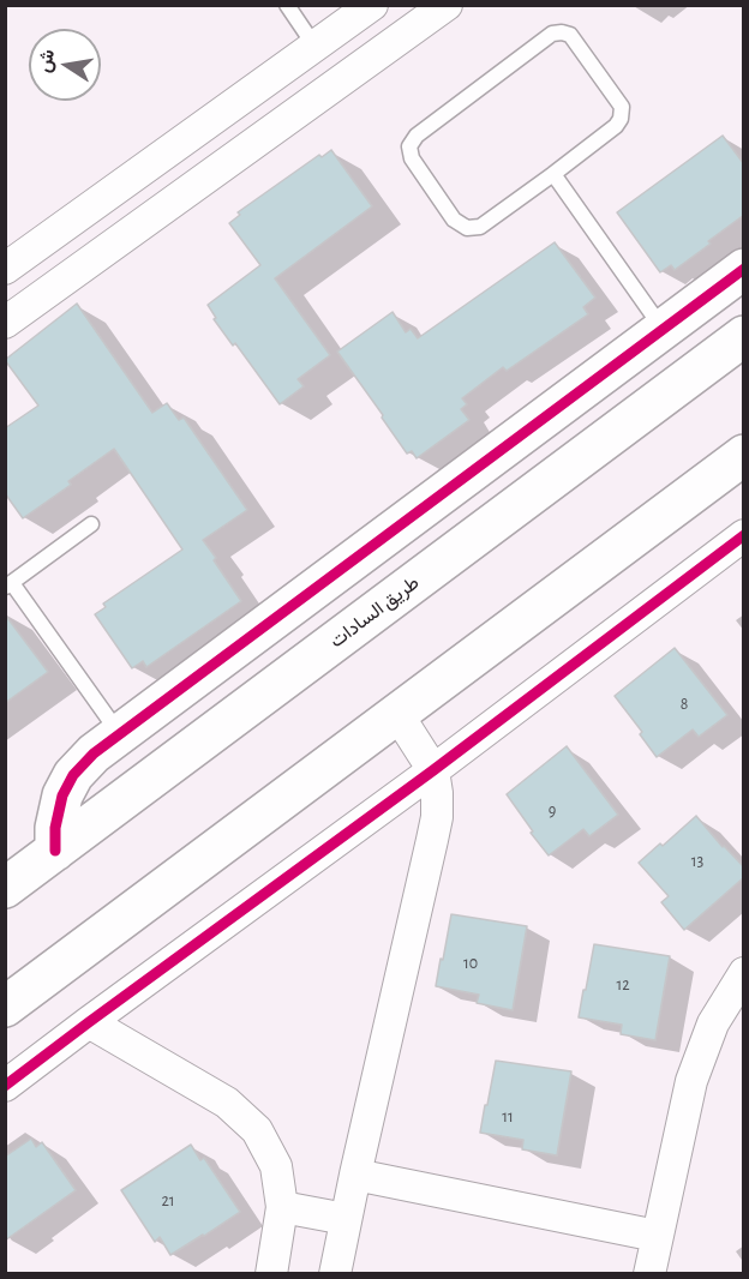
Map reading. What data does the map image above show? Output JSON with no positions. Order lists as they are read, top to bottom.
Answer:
{
  "streets": {
    "main road": ["طريق السادات"]
  },
  "house_numbers": [
    "8",
    "9",
    "13",
    "10",
    "12",
    "11",
    "21"
  ],
  "north": "left"
}
